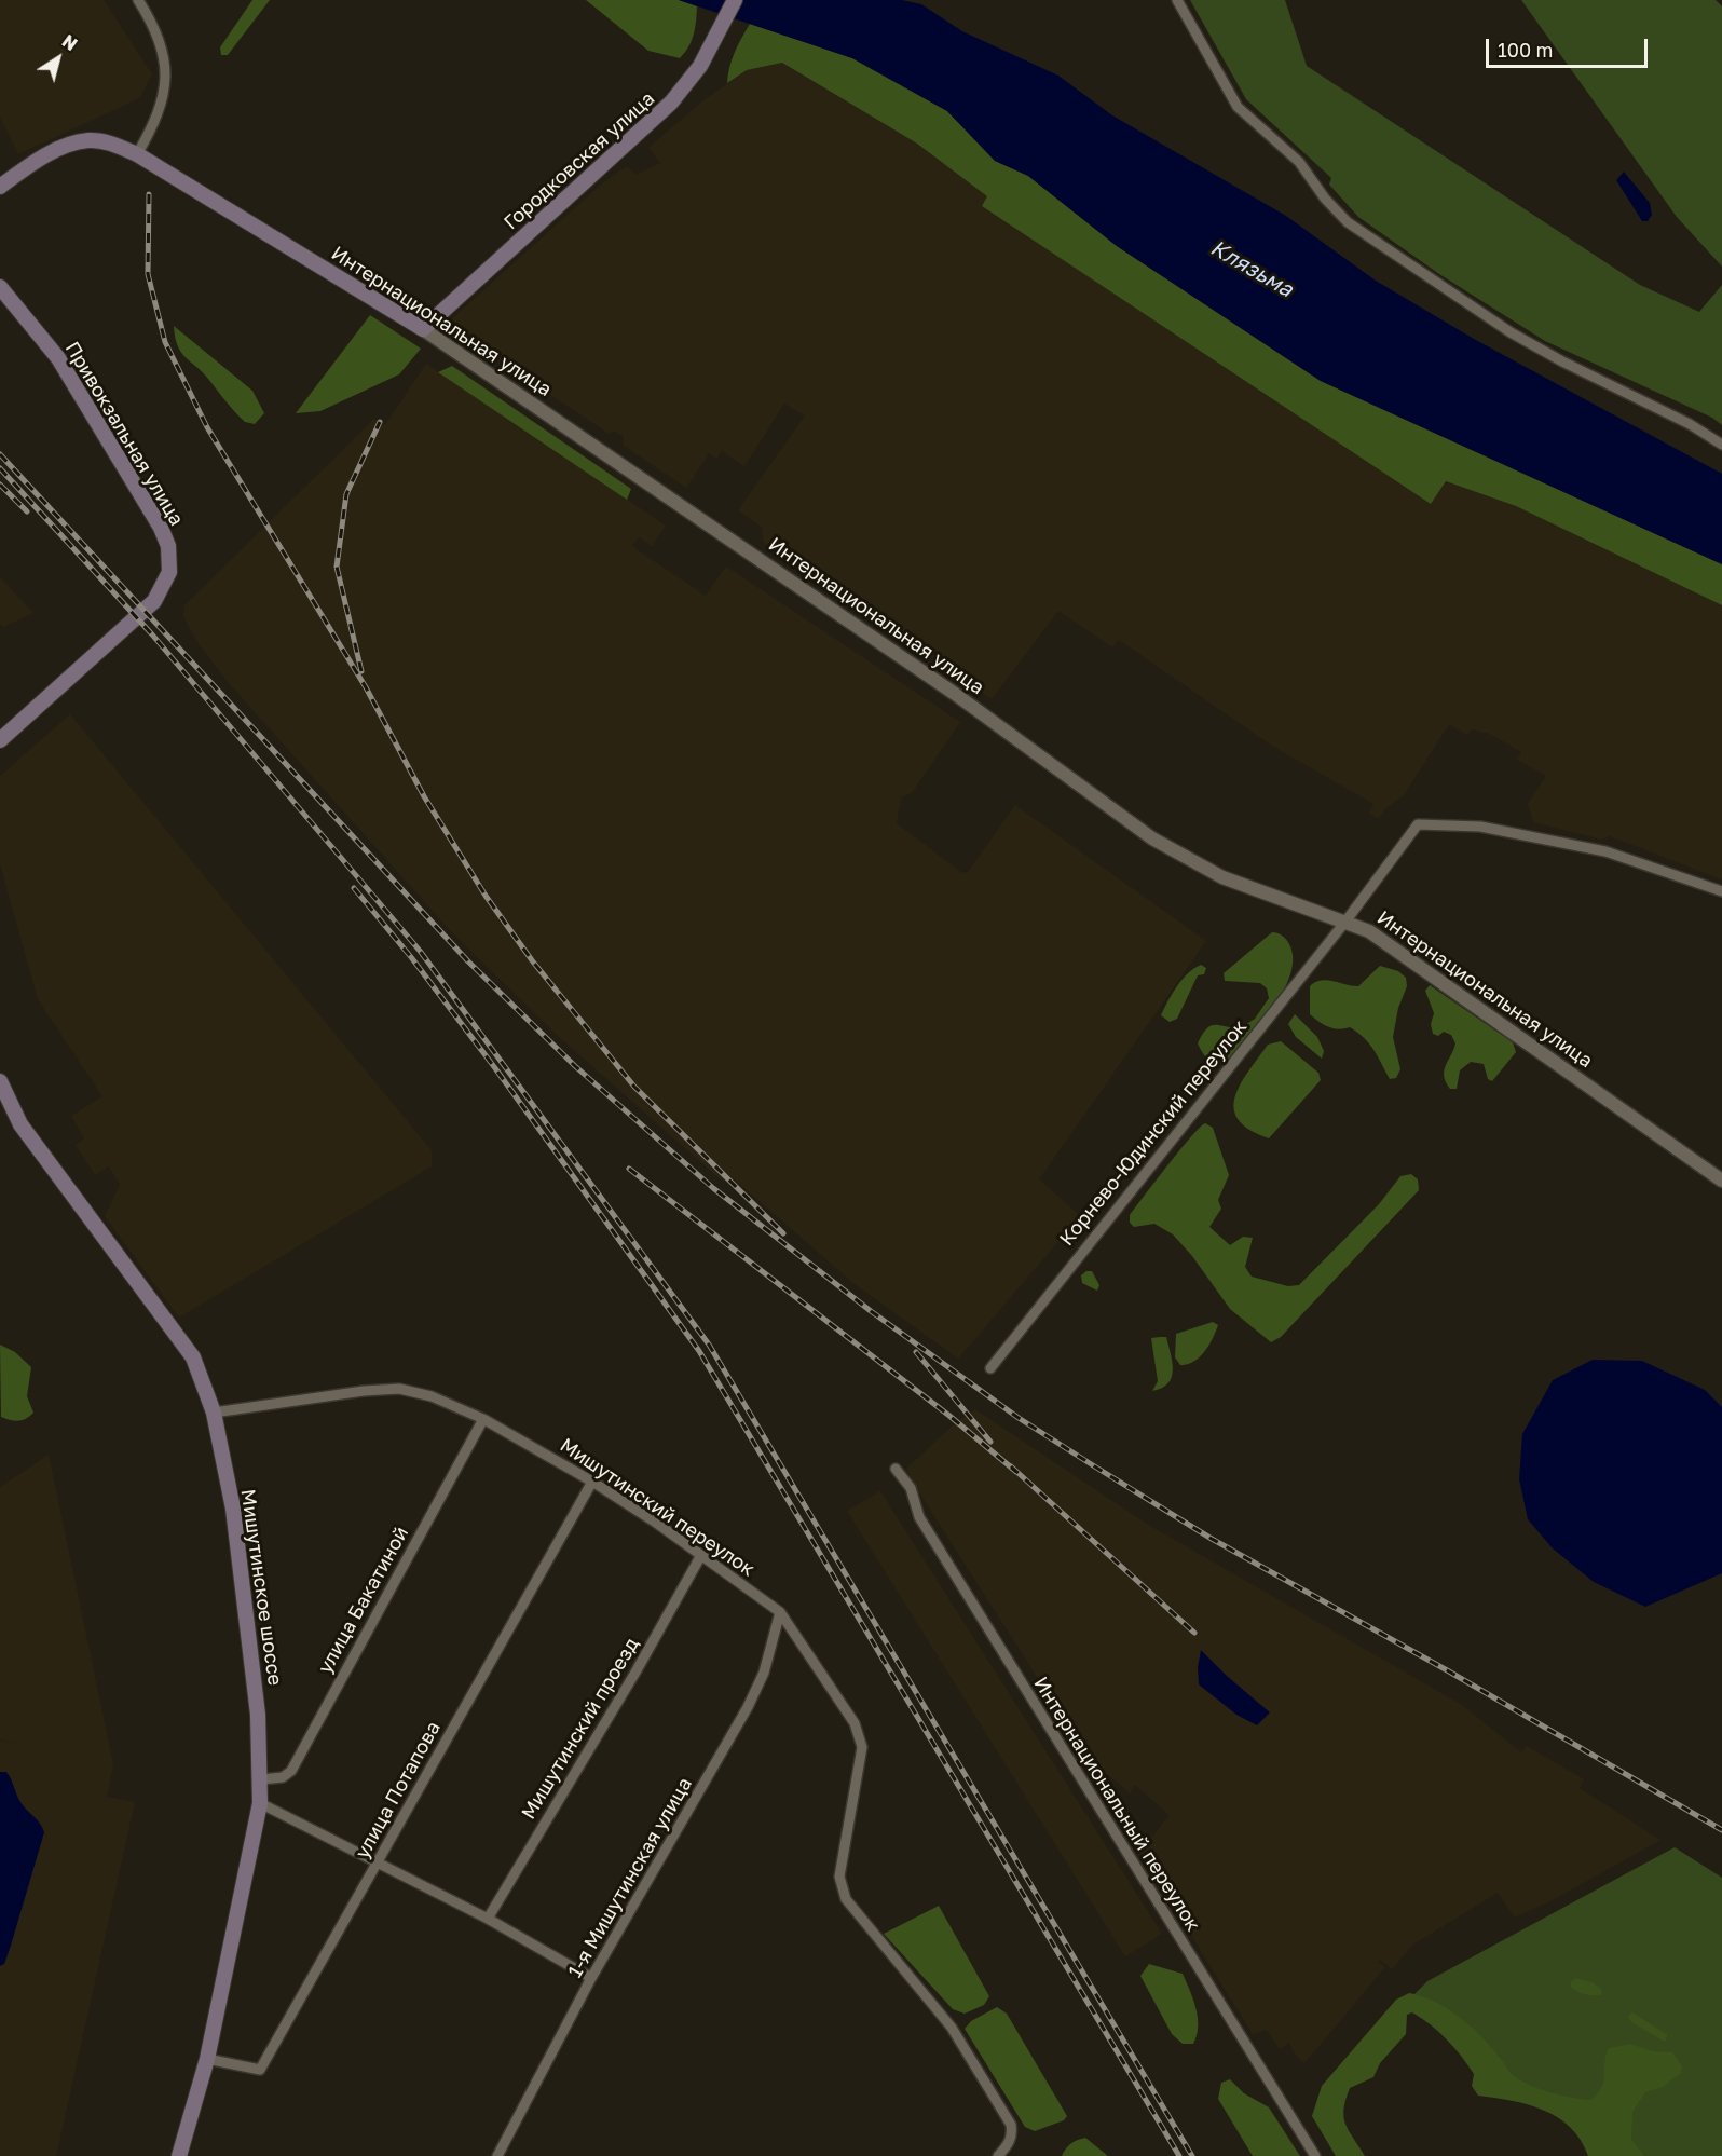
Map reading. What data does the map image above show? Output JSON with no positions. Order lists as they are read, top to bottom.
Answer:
{
  "streets": {
    "main road": [
      "Городковская улица",
      "Интернациональная улица",
      "Привокзальная улица",
      "Мишутинское шоссе"
    ],
    "street": [
      "Корнево-Юдинский переулок",
      "Мишутинский переулок",
      "улица Бакатиной",
      "Мишутинский проезд",
      "улица Потапова",
      "Интернациональный переулок",
      "1-я Мишутинская улица"
    ]
  },
  "crossings": [
    ["Городковская улица", "Интернациональная улица"],
    ["Интернациональная улица", "Корнево-Юдинский переулок"],
    ["Мишутинский переулок", "Мишутинское шоссе"],
    ["Мишутинский переулок", "улица Бакатиной"],
    ["Мишутинский переулок", "Мишутинский проезд"],
    ["Мишутинский переулок", "улица Потапова"],
    ["Мишутинский переулок", "1-я Мишутинская улица"],
    ["Мишутинское шоссе", "улица Бакатиной"],
    ["Мишутинское шоссе", "улица Потапова"]
  ],
  "water": ["Клязьма"],
  "scale_bar": "100 m",
  "north": "top right"
}
